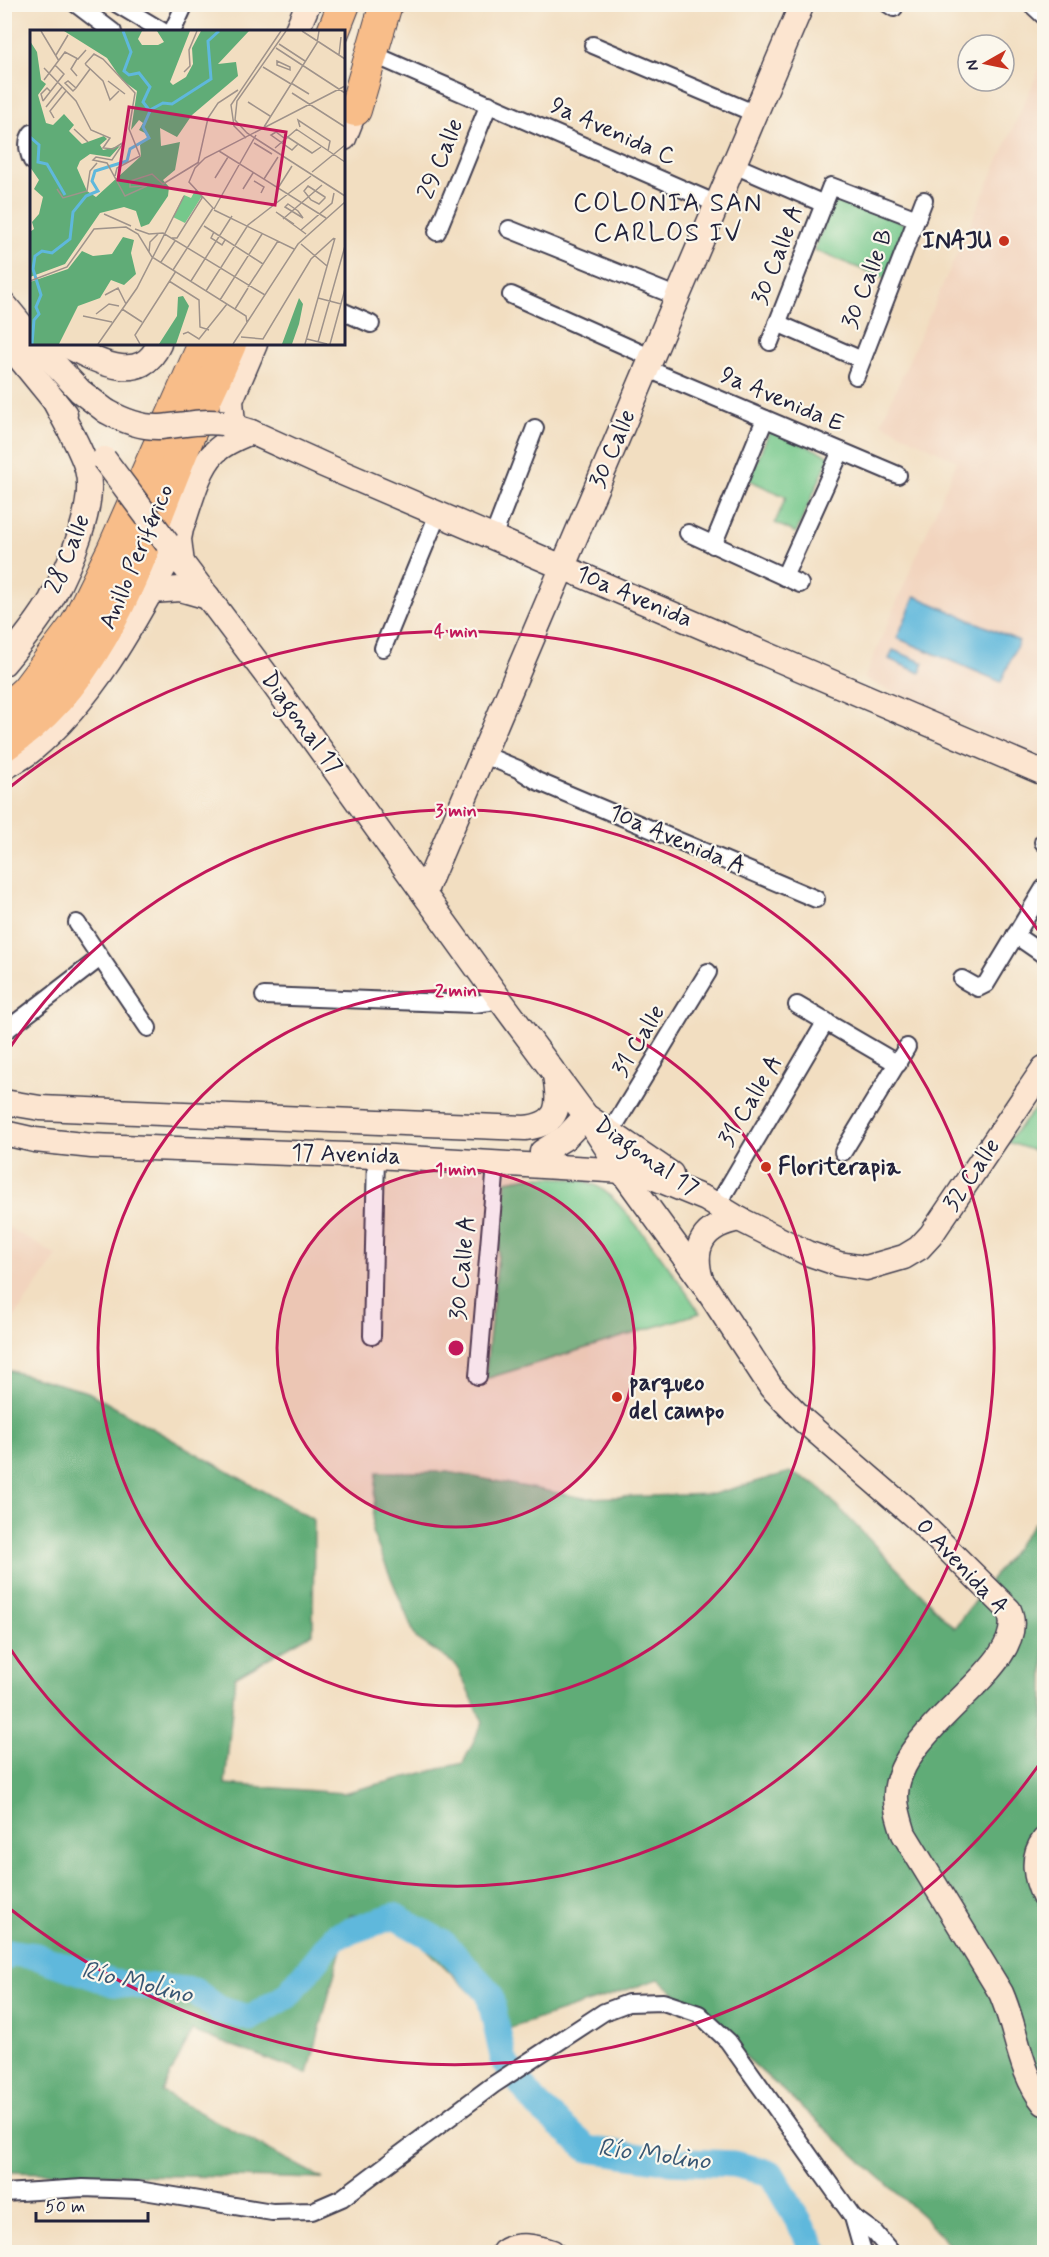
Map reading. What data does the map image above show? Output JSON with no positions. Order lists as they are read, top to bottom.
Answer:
{
  "streets": {
    "highway": ["Anillo Periférico"],
    "street": [
      "9a Avenida C",
      "29 Calle",
      "30 Calle A",
      "30 Calle B",
      "9a Avenida E",
      "30 Calle",
      "28 Calle",
      "10a Avenida",
      "Diagonal 17",
      "10a Avenida A",
      "31 Calle",
      "31 Calle A",
      "17 Avenida",
      "32 Calle",
      "0 Avenida A"
    ]
  },
  "crossings": [
    ["9a Avenida C", "29 Calle"],
    ["9a Avenida C", "30 Calle"],
    ["30 Calle A", "30 Calle B"],
    ["30 Calle A", "17 Avenida"],
    ["9a Avenida E", "30 Calle"],
    ["30 Calle", "10a Avenida"],
    ["30 Calle", "Diagonal 17"],
    ["30 Calle", "10a Avenida A"],
    ["28 Calle", "Diagonal 17"],
    ["Anillo Periférico", "Diagonal 17"],
    ["Diagonal 17", "31 Calle"],
    ["Diagonal 17", "31 Calle A"],
    ["Diagonal 17", "17 Avenida"],
    ["Diagonal 17", "0 Avenida A"],
    ["31 Calle A", "17 Avenida"],
    ["17 Avenida", "32 Calle"],
    ["17 Avenida", "0 Avenida A"]
  ],
  "districts": ["COLONIA SAN CARLOS IV"],
  "water": ["Río Molino"],
  "places": ["INAJU", "Floriterapia", "parqueo del campo"],
  "scale_bar": "50 m",
  "north": "left",
  "rings": [
    "4 min",
    "3 min",
    "2 min",
    "1 min"
  ]
}
